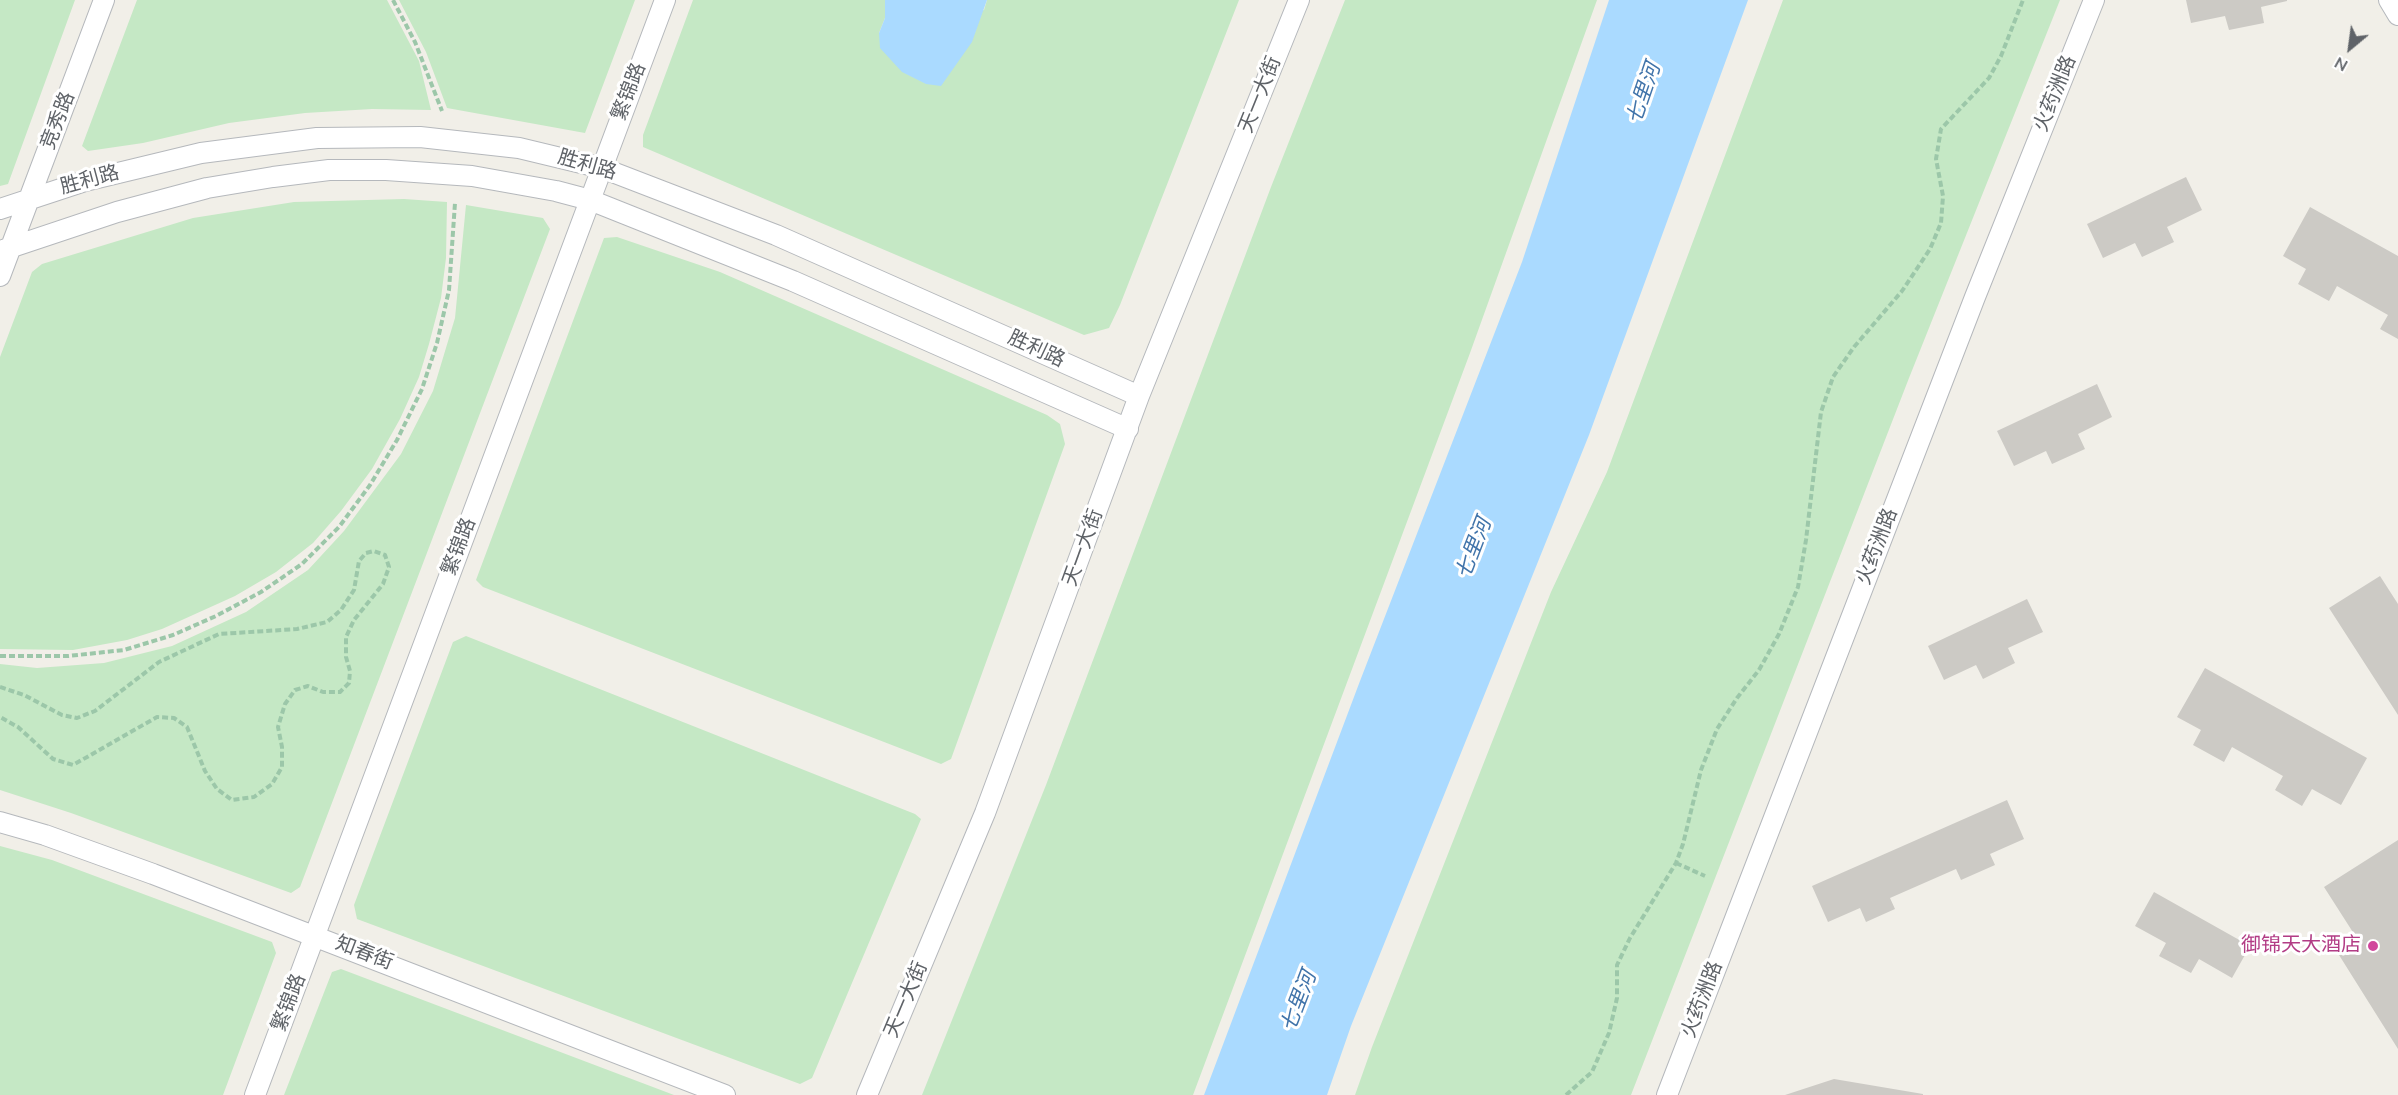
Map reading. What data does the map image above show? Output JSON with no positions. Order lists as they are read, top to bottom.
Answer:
{
  "streets": {
    "street": [
      "繁锦路",
      "火药洲路",
      "天一大街",
      "竞秀路",
      "胜利路",
      "知春街"
    ]
  },
  "crossings": [
    ["繁锦路", "胜利路"],
    ["繁锦路", "知春街"],
    ["天一大街", "胜利路"],
    ["竞秀路", "胜利路"]
  ],
  "water": ["七里河"],
  "places": ["御锦天大酒店"],
  "north": "bottom left"
}
